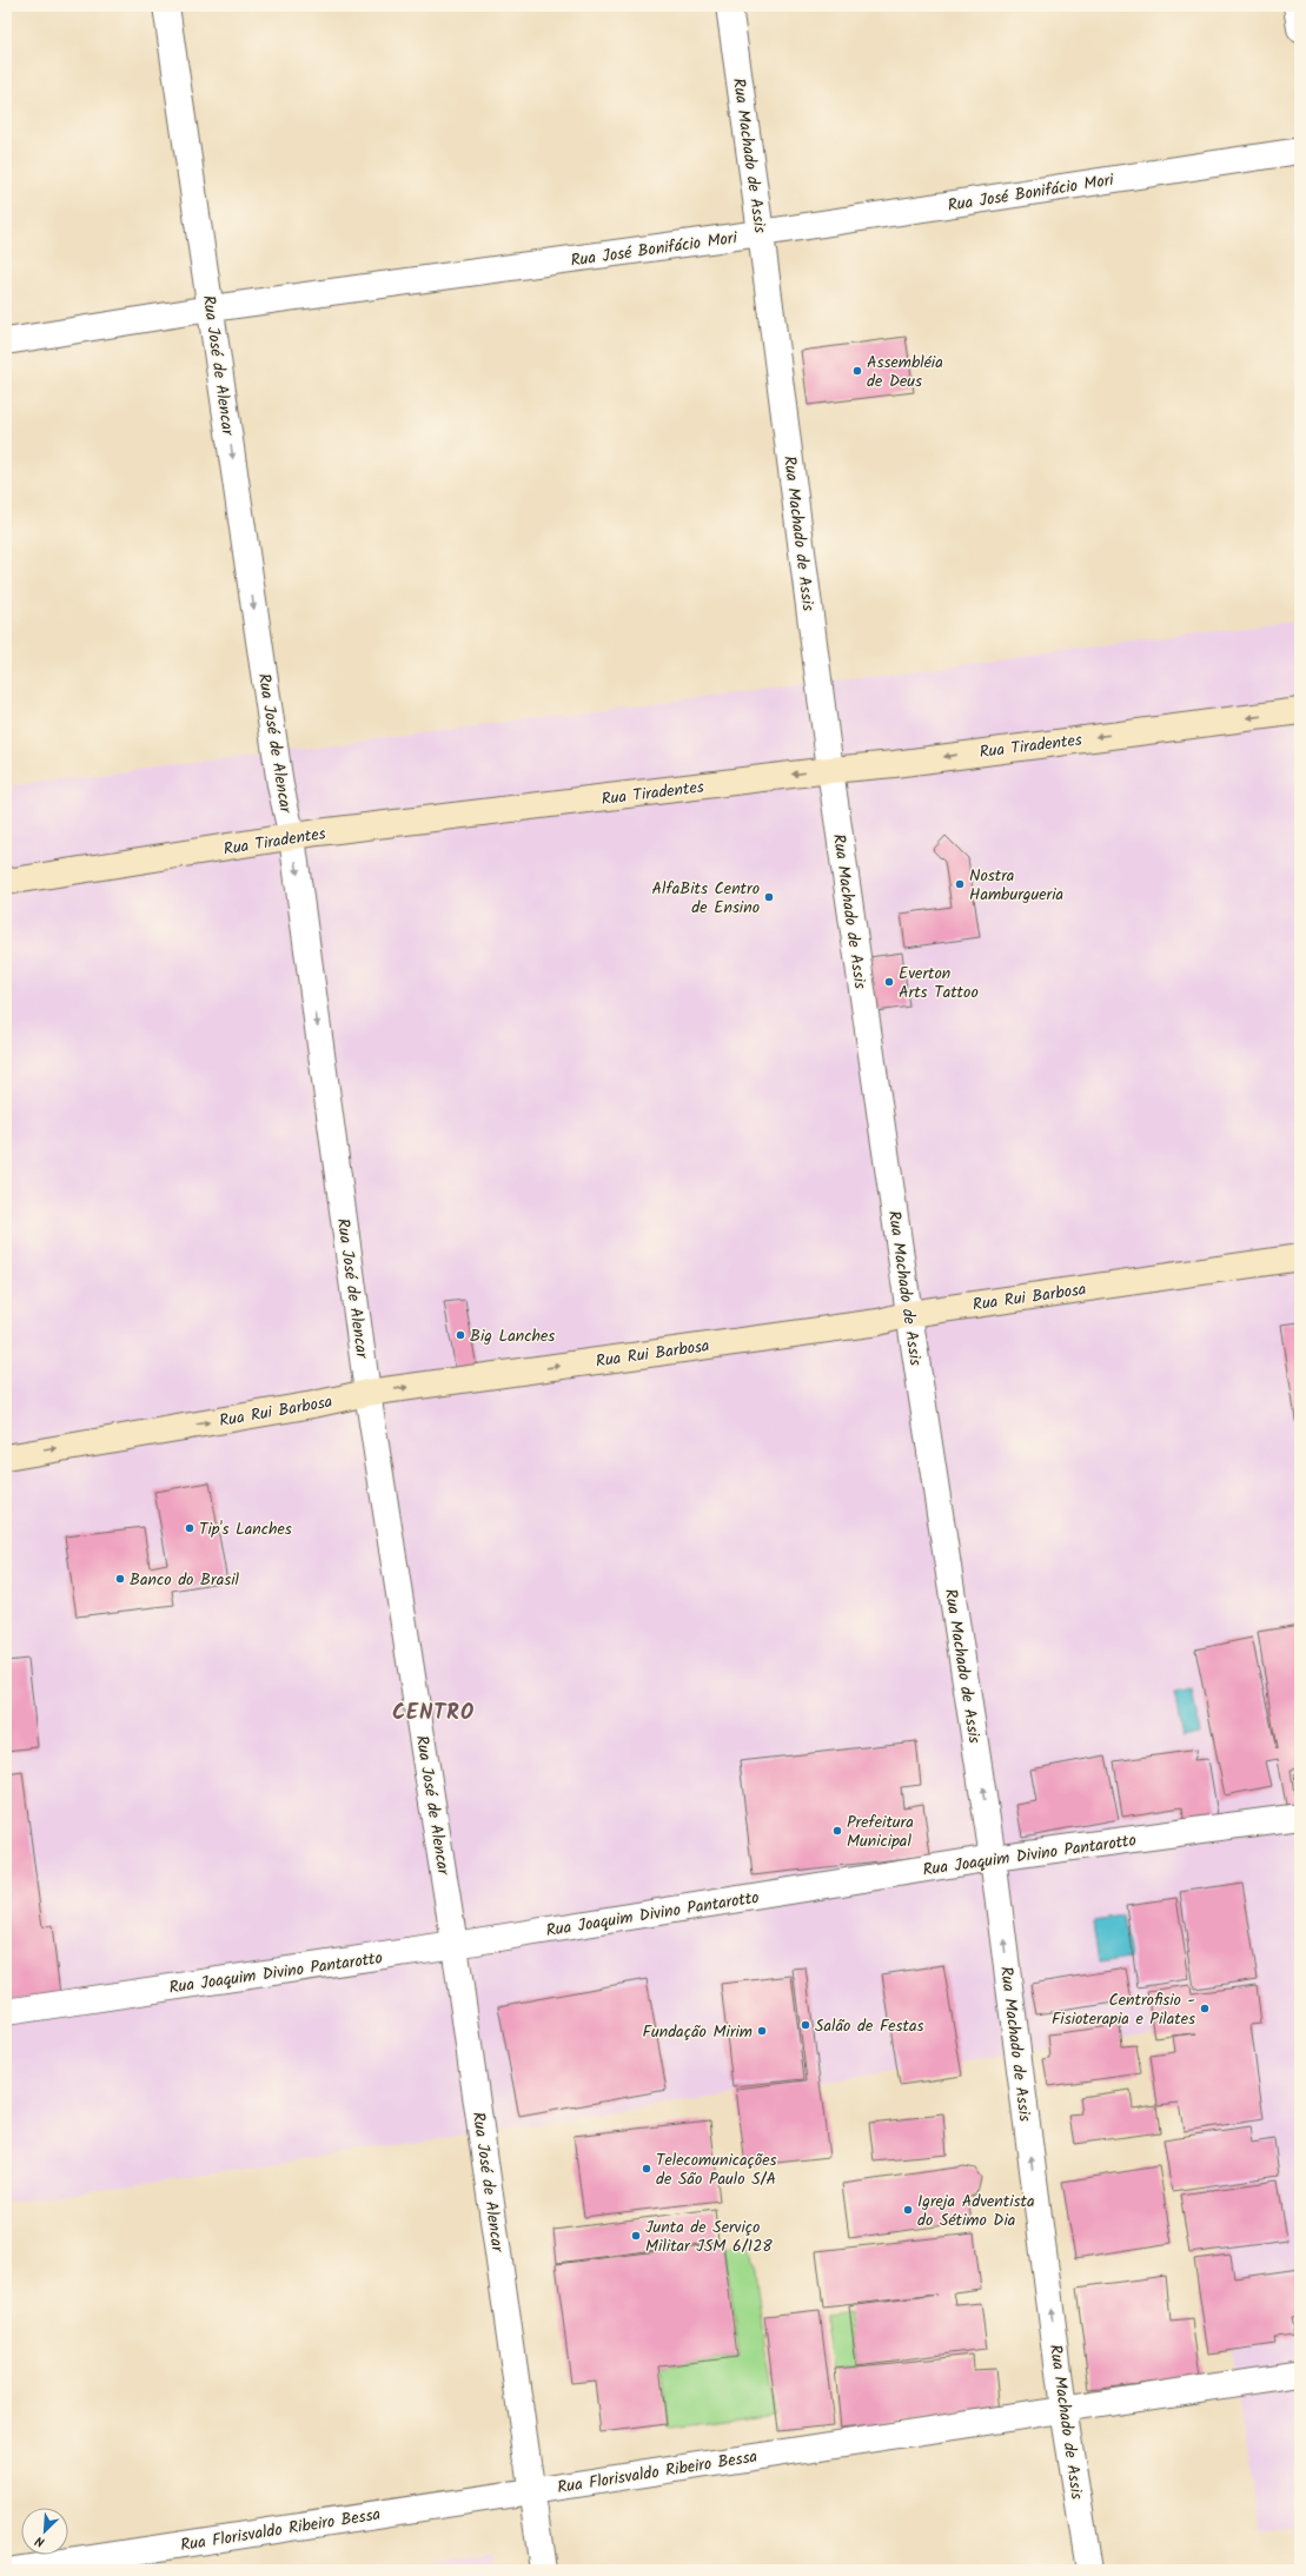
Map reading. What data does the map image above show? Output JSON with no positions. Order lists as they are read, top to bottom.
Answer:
{
  "streets": {
    "main road": ["Rua Tiradentes", "Rua Rui Barbosa"],
    "street": [
      "Rua Machado de Assis",
      "Rua José Bonifácio Mori",
      "Rua José de Alencar",
      "Rua Joaquim Divino Pantarotto",
      "Rua Florisvaldo Ribeiro Bessa"
    ]
  },
  "crossings": [
    ["Rua Machado de Assis", "Rua José Bonifácio Mori"],
    ["Rua Machado de Assis", "Rua Tiradentes"],
    ["Rua Machado de Assis", "Rua Rui Barbosa"],
    ["Rua Machado de Assis", "Rua Joaquim Divino Pantarotto"],
    ["Rua Machado de Assis", "Rua Florisvaldo Ribeiro Bessa"],
    ["Rua José Bonifácio Mori", "Rua José de Alencar"],
    ["Rua José de Alencar", "Rua Tiradentes"],
    ["Rua José de Alencar", "Rua Rui Barbosa"],
    ["Rua José de Alencar", "Rua Joaquim Divino Pantarotto"],
    ["Rua José de Alencar", "Rua Florisvaldo Ribeiro Bessa"]
  ],
  "one_way": [
    "Rua Machado de Assis",
    "Rua José de Alencar",
    "Rua Tiradentes",
    "Rua Rui Barbosa"
  ],
  "districts": ["CENTRO"],
  "places": [
    "Assembléia de Deus",
    "Nostra Hamburgueria",
    "AlfaBits Centro de Ensino",
    "Everton Arts Tattoo",
    "Big Lanches",
    "Tip's Lanches",
    "Banco do Brasil",
    "Prefeitura Municipal",
    "Centrofisio - Fisioterapia e Pilates",
    "Salão de Festas",
    "Fundação Mirim",
    "Telecomunicações de São Paulo S/A",
    "Igreja Adventista do Sétimo Dia",
    "Junta de Serviço Militar JSM 6/128"
  ],
  "north": "bottom left"
}
